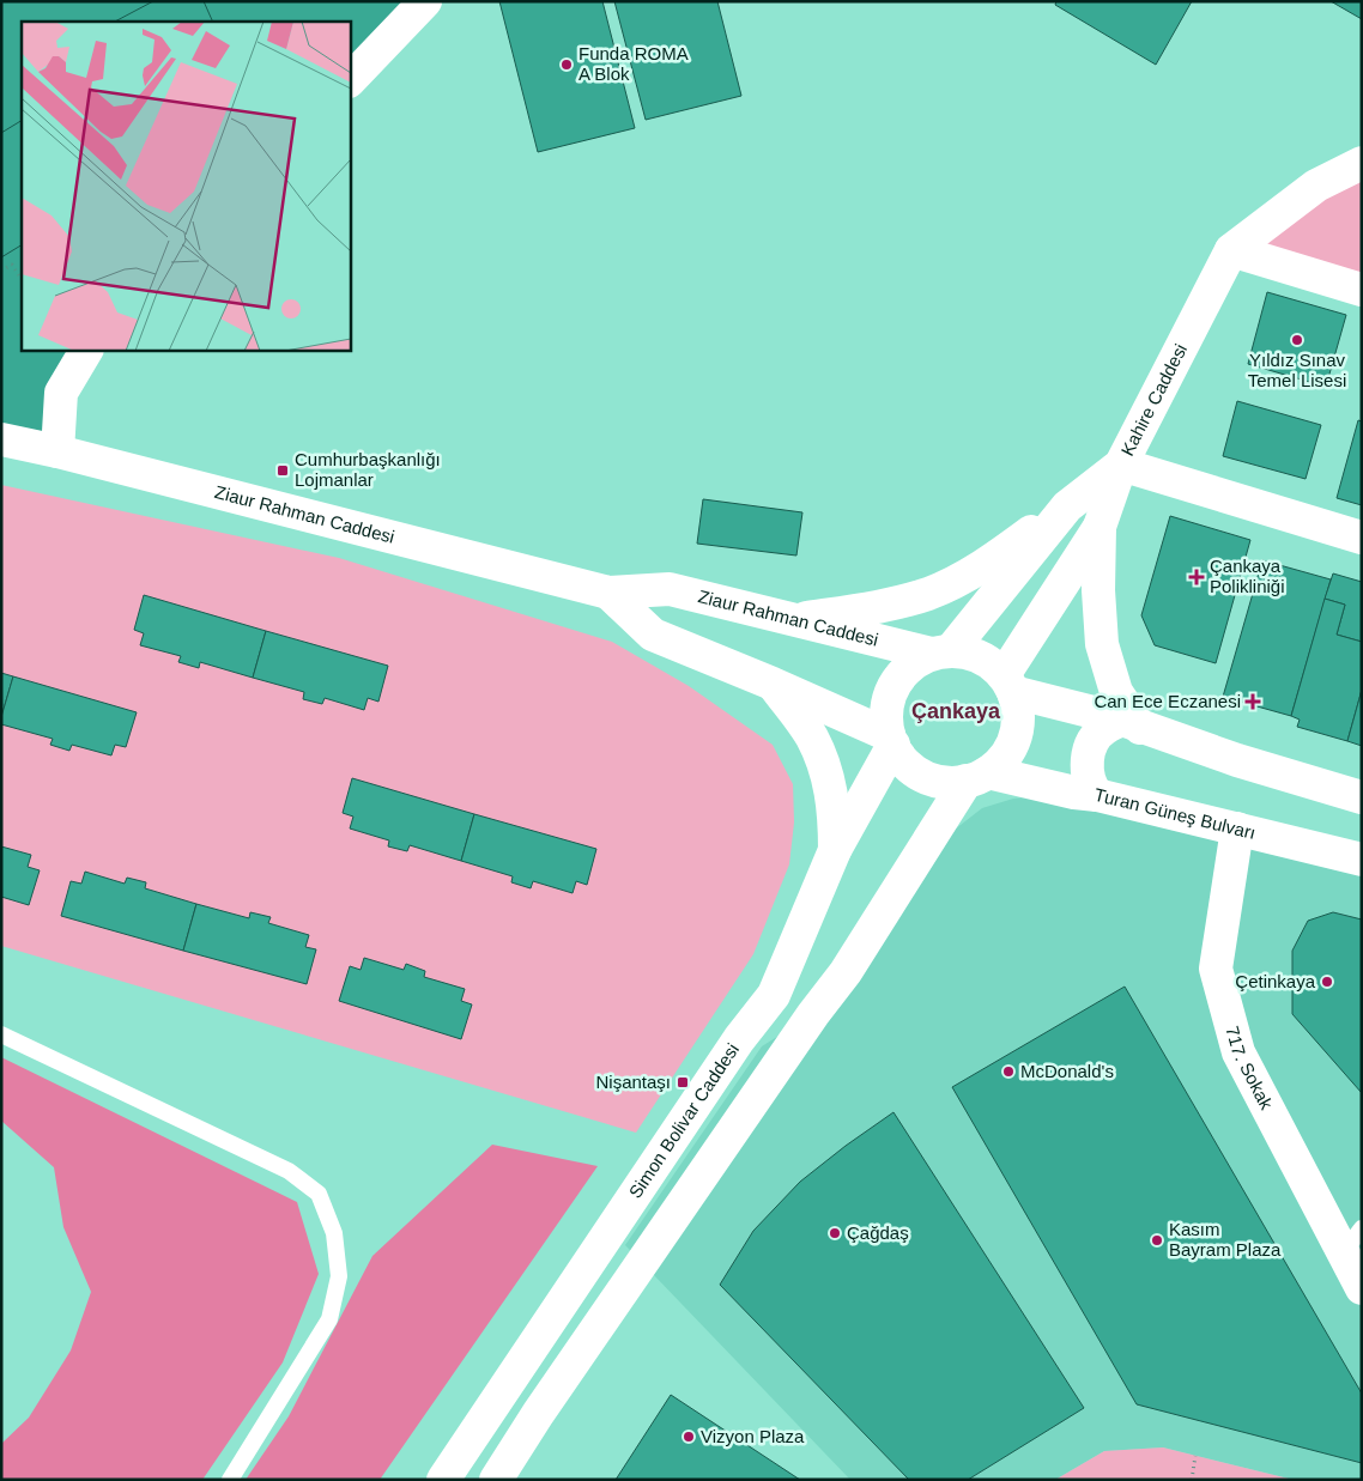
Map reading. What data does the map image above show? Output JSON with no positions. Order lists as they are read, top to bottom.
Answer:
{
  "streets": {
    "main road": [
      "Kahire Caddesi",
      "Ziaur Rahman Caddesi",
      "Turan Güneş Bulvarı",
      "717. Sokak",
      "Simon Bolivar Caddesi"
    ]
  },
  "crossings": [
    ["Kahire Caddesi", "Ziaur Rahman Caddesi"],
    ["Kahire Caddesi", "Turan Güneş Bulvarı"],
    ["Kahire Caddesi", "Simon Bolivar Caddesi"],
    ["Ziaur Rahman Caddesi", "Turan Güneş Bulvarı"],
    ["Ziaur Rahman Caddesi", "Simon Bolivar Caddesi"],
    ["Turan Güneş Bulvarı", "717. Sokak"],
    ["Turan Güneş Bulvarı", "Simon Bolivar Caddesi"]
  ],
  "districts": ["Çankaya"],
  "places": {
    "other": [
      "Funda ROMA A Blok",
      "Yıldız Sınav Temel Lisesi",
      "Çetinkaya",
      "McDonald's",
      "Çağdaş",
      "Kasım Bayram Plaza",
      "Vizyon Plaza"
    ],
    "transit": ["Cumhurbaşkanlığı Lojmanlar", "Nişantaşı"],
    "health": ["Çankaya Polikliniği", "Can Ece Eczanesi"]
  }
}
